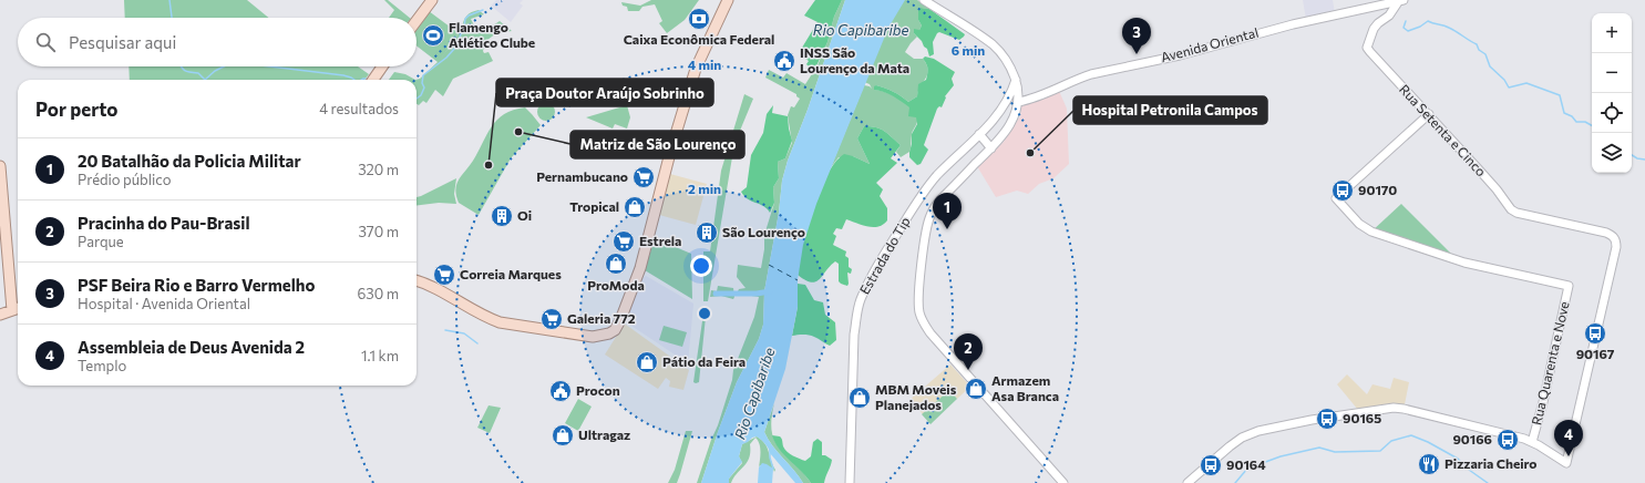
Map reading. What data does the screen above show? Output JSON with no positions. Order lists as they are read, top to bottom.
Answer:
{
  "streets": {
    "street": [
      "Avenida Oriental",
      "Rua Setenta e Cinco",
      "Estrada do Tip",
      "Rua Quarenta e Nove"
    ]
  },
  "crossings": [
    ["Avenida Oriental", "Rua Setenta e Cinco"],
    ["Rua Setenta e Cinco", "Rua Quarenta e Nove"]
  ],
  "water": ["Rio Capibaribe"],
  "places": {
    "bank": ["Caixa Econômica Federal"],
    "sports": ["Flamengo Atlético Clube"],
    "public building": ["INSS São Lourenço da Mata", "Procon"],
    "other": ["Matriz de São Lourenço", "Hospital Petronila Campos", "Praça Doutor Araújo Sobrinho"],
    "supermarket": [
      "Pernambucano",
      "Estrela",
      "Correia Marques",
      "Galeria 772"
    ],
    "bus stop": [
      "90170",
      "90167",
      "90165",
      "90166",
      "90164"
    ],
    "shop": [
      "Tropical",
      "ProModa",
      "Pátio da Feira",
      "Armazem Asa Branca",
      "MBM Moveis Planejados",
      "Ultragaz"
    ],
    "building": ["Oi", "São Lourenço"],
    "restaurant": ["Pizzaria Cheiro"]
  },
  "page": {
    "map_buttons": ["+", "−"],
    "pins": [
      "3",
      "1",
      "2",
      "4"
    ],
    "search": "Pesquisar aqui",
    "heading": ["Por perto", "4 resultados"],
    "list": [
      {
        "mark": "1",
        "name": "20 Batalhão da Policia Militar",
        "note": "Prédio público",
        "value": "320 m"
      },
      {
        "mark": "2",
        "name": "Pracinha do Pau-Brasil",
        "note": "Parque",
        "value": "370 m"
      },
      {
        "mark": "3",
        "name": "PSF Beira Rio e Barro Vermelho",
        "note": "Hospital · Avenida Oriental",
        "value": "630 m"
      },
      {
        "mark": "4",
        "name": "Assembleia de Deus Avenida 2",
        "note": "Templo",
        "value": "1.1 km"
      }
    ]
  },
  "rings": ["6 min", "4 min", "2 min"]
}
